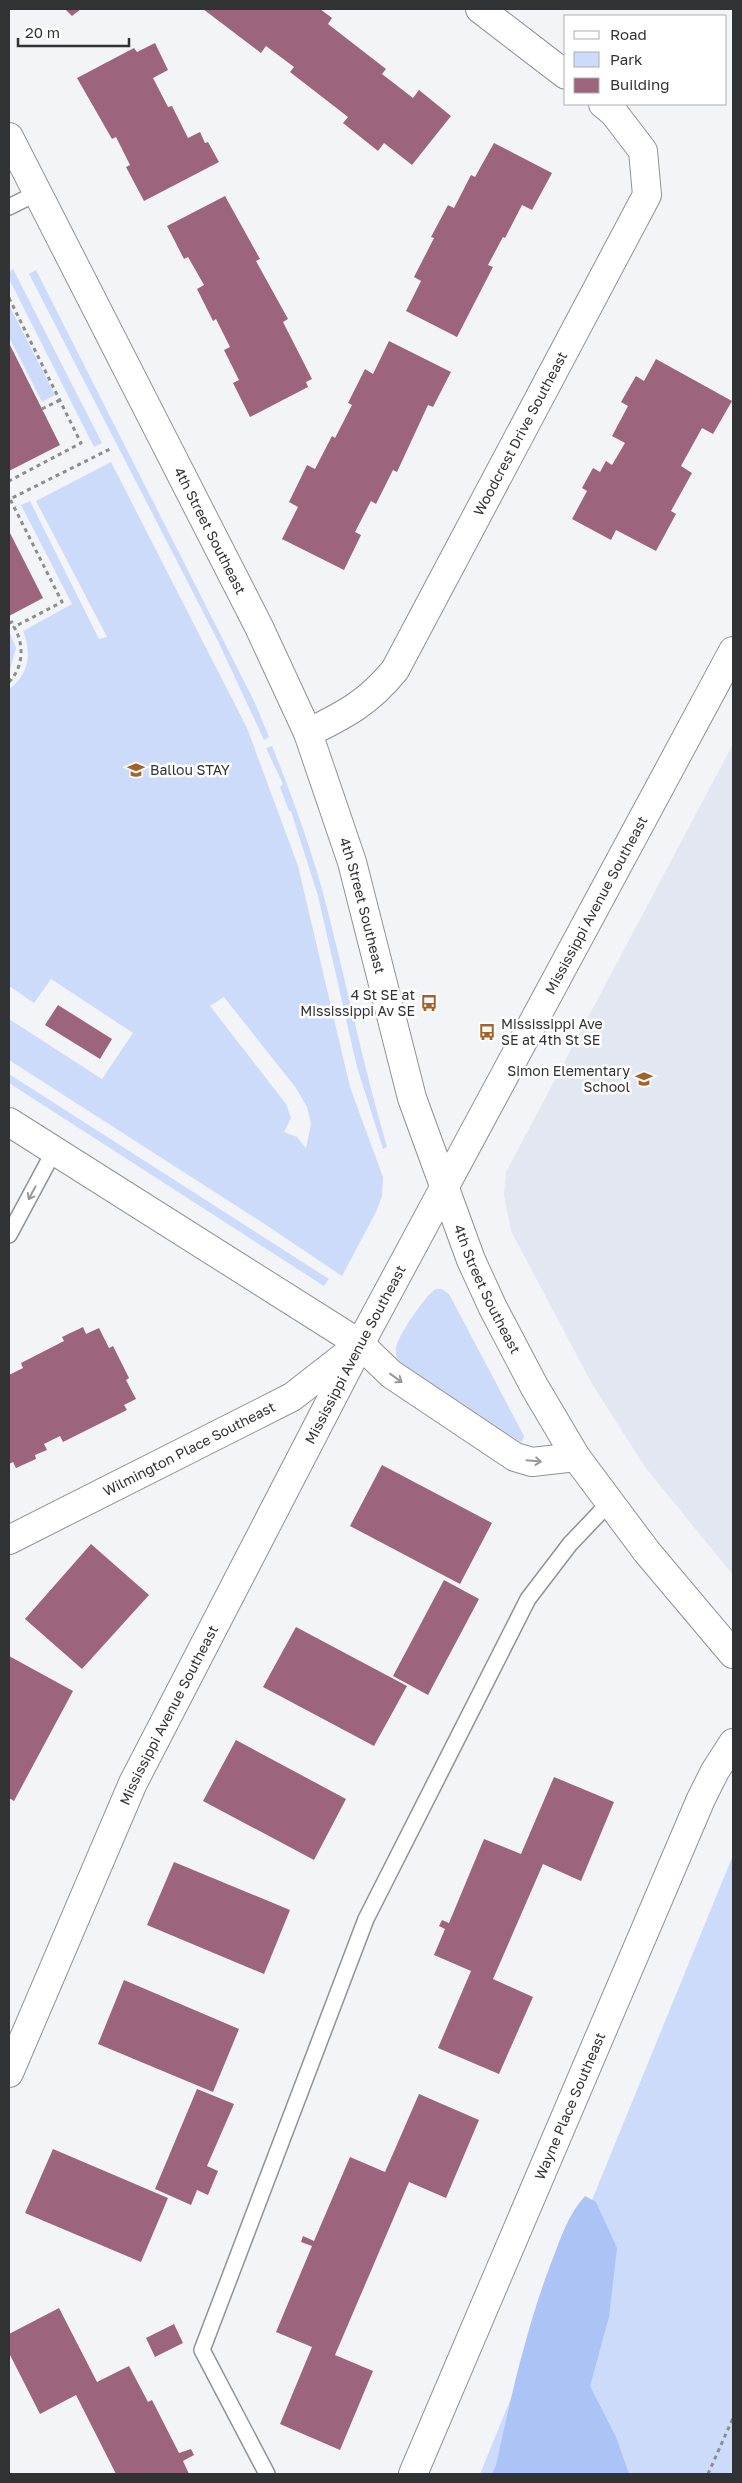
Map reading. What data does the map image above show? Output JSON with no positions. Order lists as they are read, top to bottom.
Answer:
{
  "streets": {
    "street": [
      "Woodcrest Drive Southeast",
      "4th Street Southeast",
      "Mississippi Avenue Southeast",
      "Wilmington Place Southeast",
      "Wayne Place Southeast"
    ]
  },
  "crossings": [
    ["Woodcrest Drive Southeast", "4th Street Southeast"],
    ["4th Street Southeast", "Mississippi Avenue Southeast"],
    ["Mississippi Avenue Southeast", "Wilmington Place Southeast"]
  ],
  "places": {
    "school or university": ["Ballou STAY", "Simon Elementary School"],
    "bus stop": ["4 St SE at Mississippi Av SE", "Mississippi Ave SE at 4th St SE"]
  },
  "legend": ["Road", "Park", "Building"],
  "scale_bar": "20 m"
}
